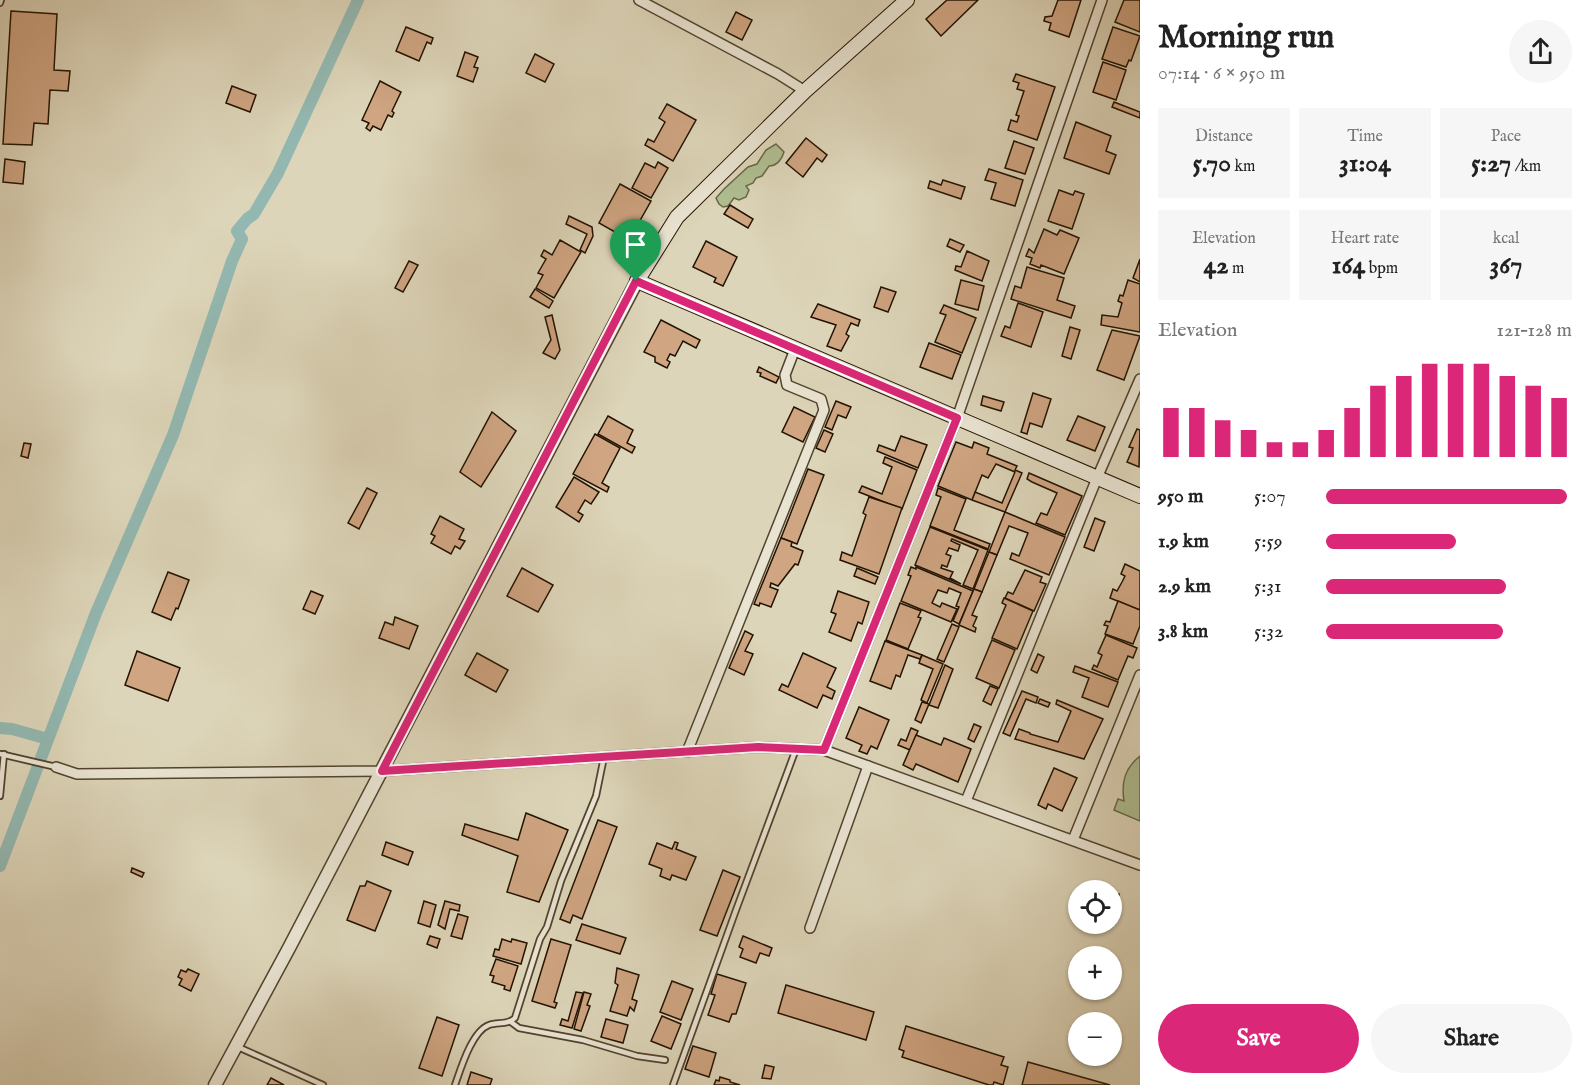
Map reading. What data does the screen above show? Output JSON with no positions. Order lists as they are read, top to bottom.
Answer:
{
  "page": {
    "heading": ["Morning run", "07:14 · 6 × 950 m"],
    "stats": [
      ["Distance", "5.70 km"],
      ["Time", "31:04"],
      ["Pace", "5:27 /km"],
      ["Elevation", "42 m"],
      ["Heart rate", "164 bpm"],
      ["kcal", "367"]
    ],
    "chart": ["Elevation", "121–128 m"],
    "list": [
      {
        "name": "950 m",
        "note": "5:07"
      },
      {
        "name": "1.9 km",
        "note": "5:59"
      },
      {
        "name": "2.9 km",
        "note": "5:31"
      },
      {
        "name": "3.8 km",
        "note": "5:32"
      }
    ],
    "map_buttons": ["+", "−"],
    "buttons": ["Save", "Share"]
  }
}
